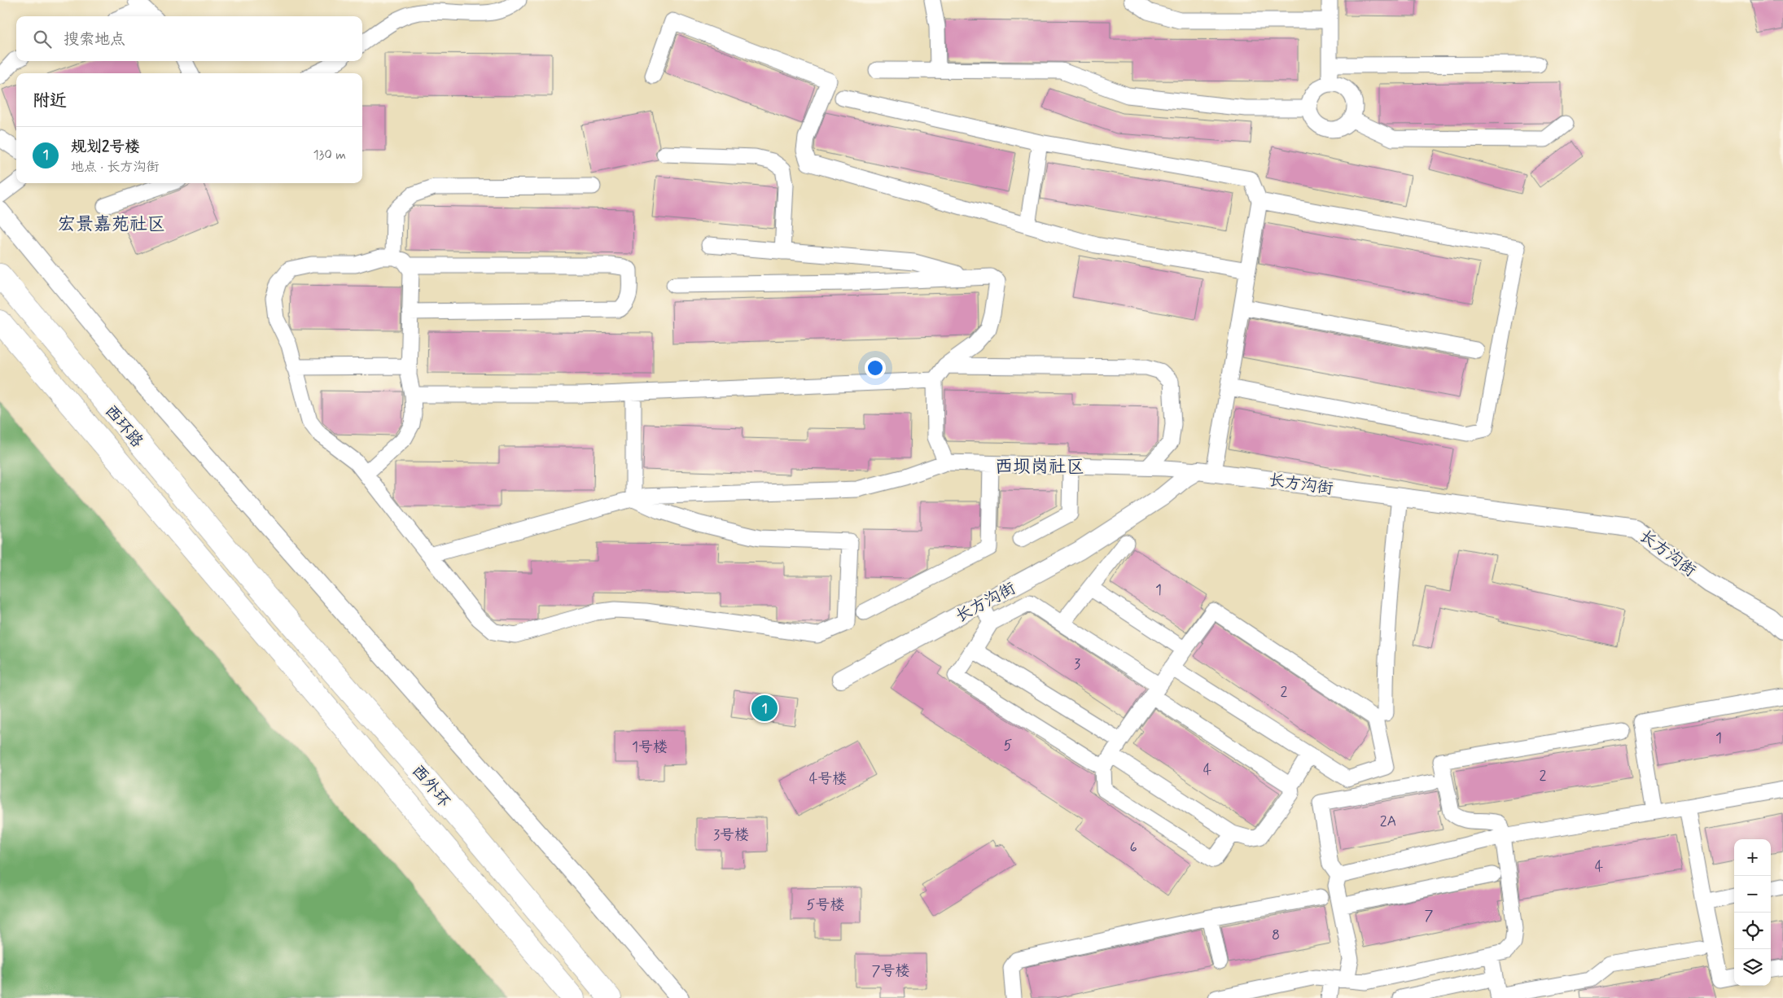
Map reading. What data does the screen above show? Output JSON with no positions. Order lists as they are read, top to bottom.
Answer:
{
  "streets": {
    "highway": ["西环路", "西外环"],
    "street": ["长方沟街"]
  },
  "crossings": [
    ["西环路", "西外环"]
  ],
  "districts": ["宏景嘉苑社区", "西坝岗社区"],
  "house_numbers": [
    "1",
    "3",
    "2",
    "1",
    "5",
    "1号楼",
    "4",
    "2",
    "4号楼",
    "2A",
    "3号楼",
    "6",
    "4",
    "5号楼",
    "7",
    "8",
    "7号楼"
  ],
  "page": {
    "search": "搜索地点",
    "heading": "附近",
    "list": [
      {
        "mark": "1",
        "name": "规划2号楼",
        "note": "地点 · 长方沟街",
        "value": "130 m"
      }
    ],
    "pins": "1",
    "map_buttons": ["+", "−"]
  }
}
